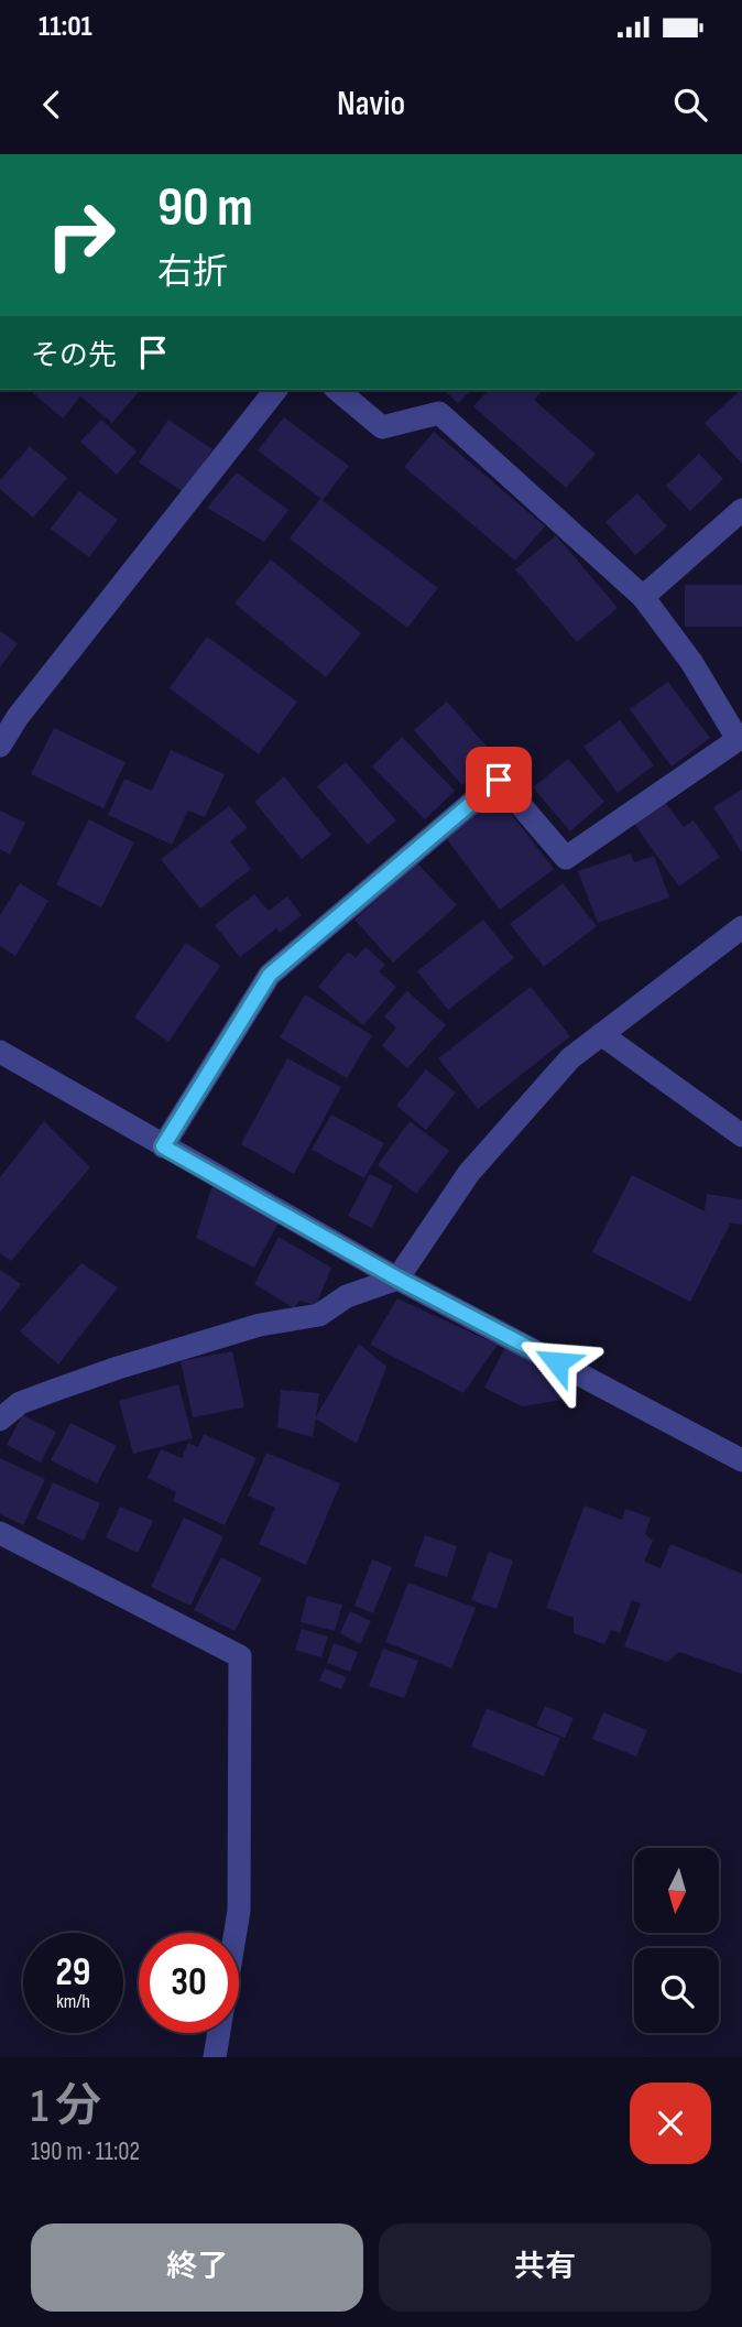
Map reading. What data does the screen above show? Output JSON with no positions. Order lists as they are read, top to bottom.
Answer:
{
  "north": "bottom",
  "page": {
    "status": "11:01",
    "header": "Navio",
    "turn": ["90 m", "右折"],
    "then": "その先",
    "speed": "29 km/h",
    "limit": "30",
    "heading": ["1 分", "190 m · 11:02"],
    "buttons": ["終了", "共有"]
  }
}
